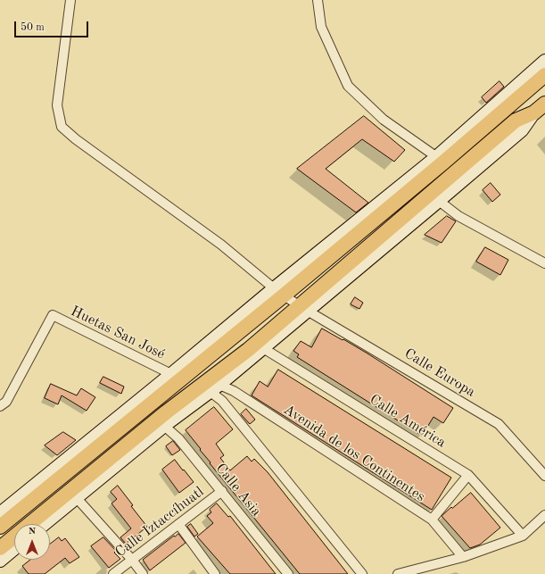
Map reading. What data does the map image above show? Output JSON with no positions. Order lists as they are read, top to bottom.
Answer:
{
  "streets": {
    "street": [
      "Huetas San José",
      "Calle Europa",
      "Calle América",
      "Avenida de los Continentes",
      "Calle Asia",
      "Calle Iztaccíhuatl"
    ]
  },
  "crossings": [
    ["Calle Asia", "Calle Iztaccíhuatl"]
  ],
  "scale_bar": "50 m",
  "north": "top"
}
